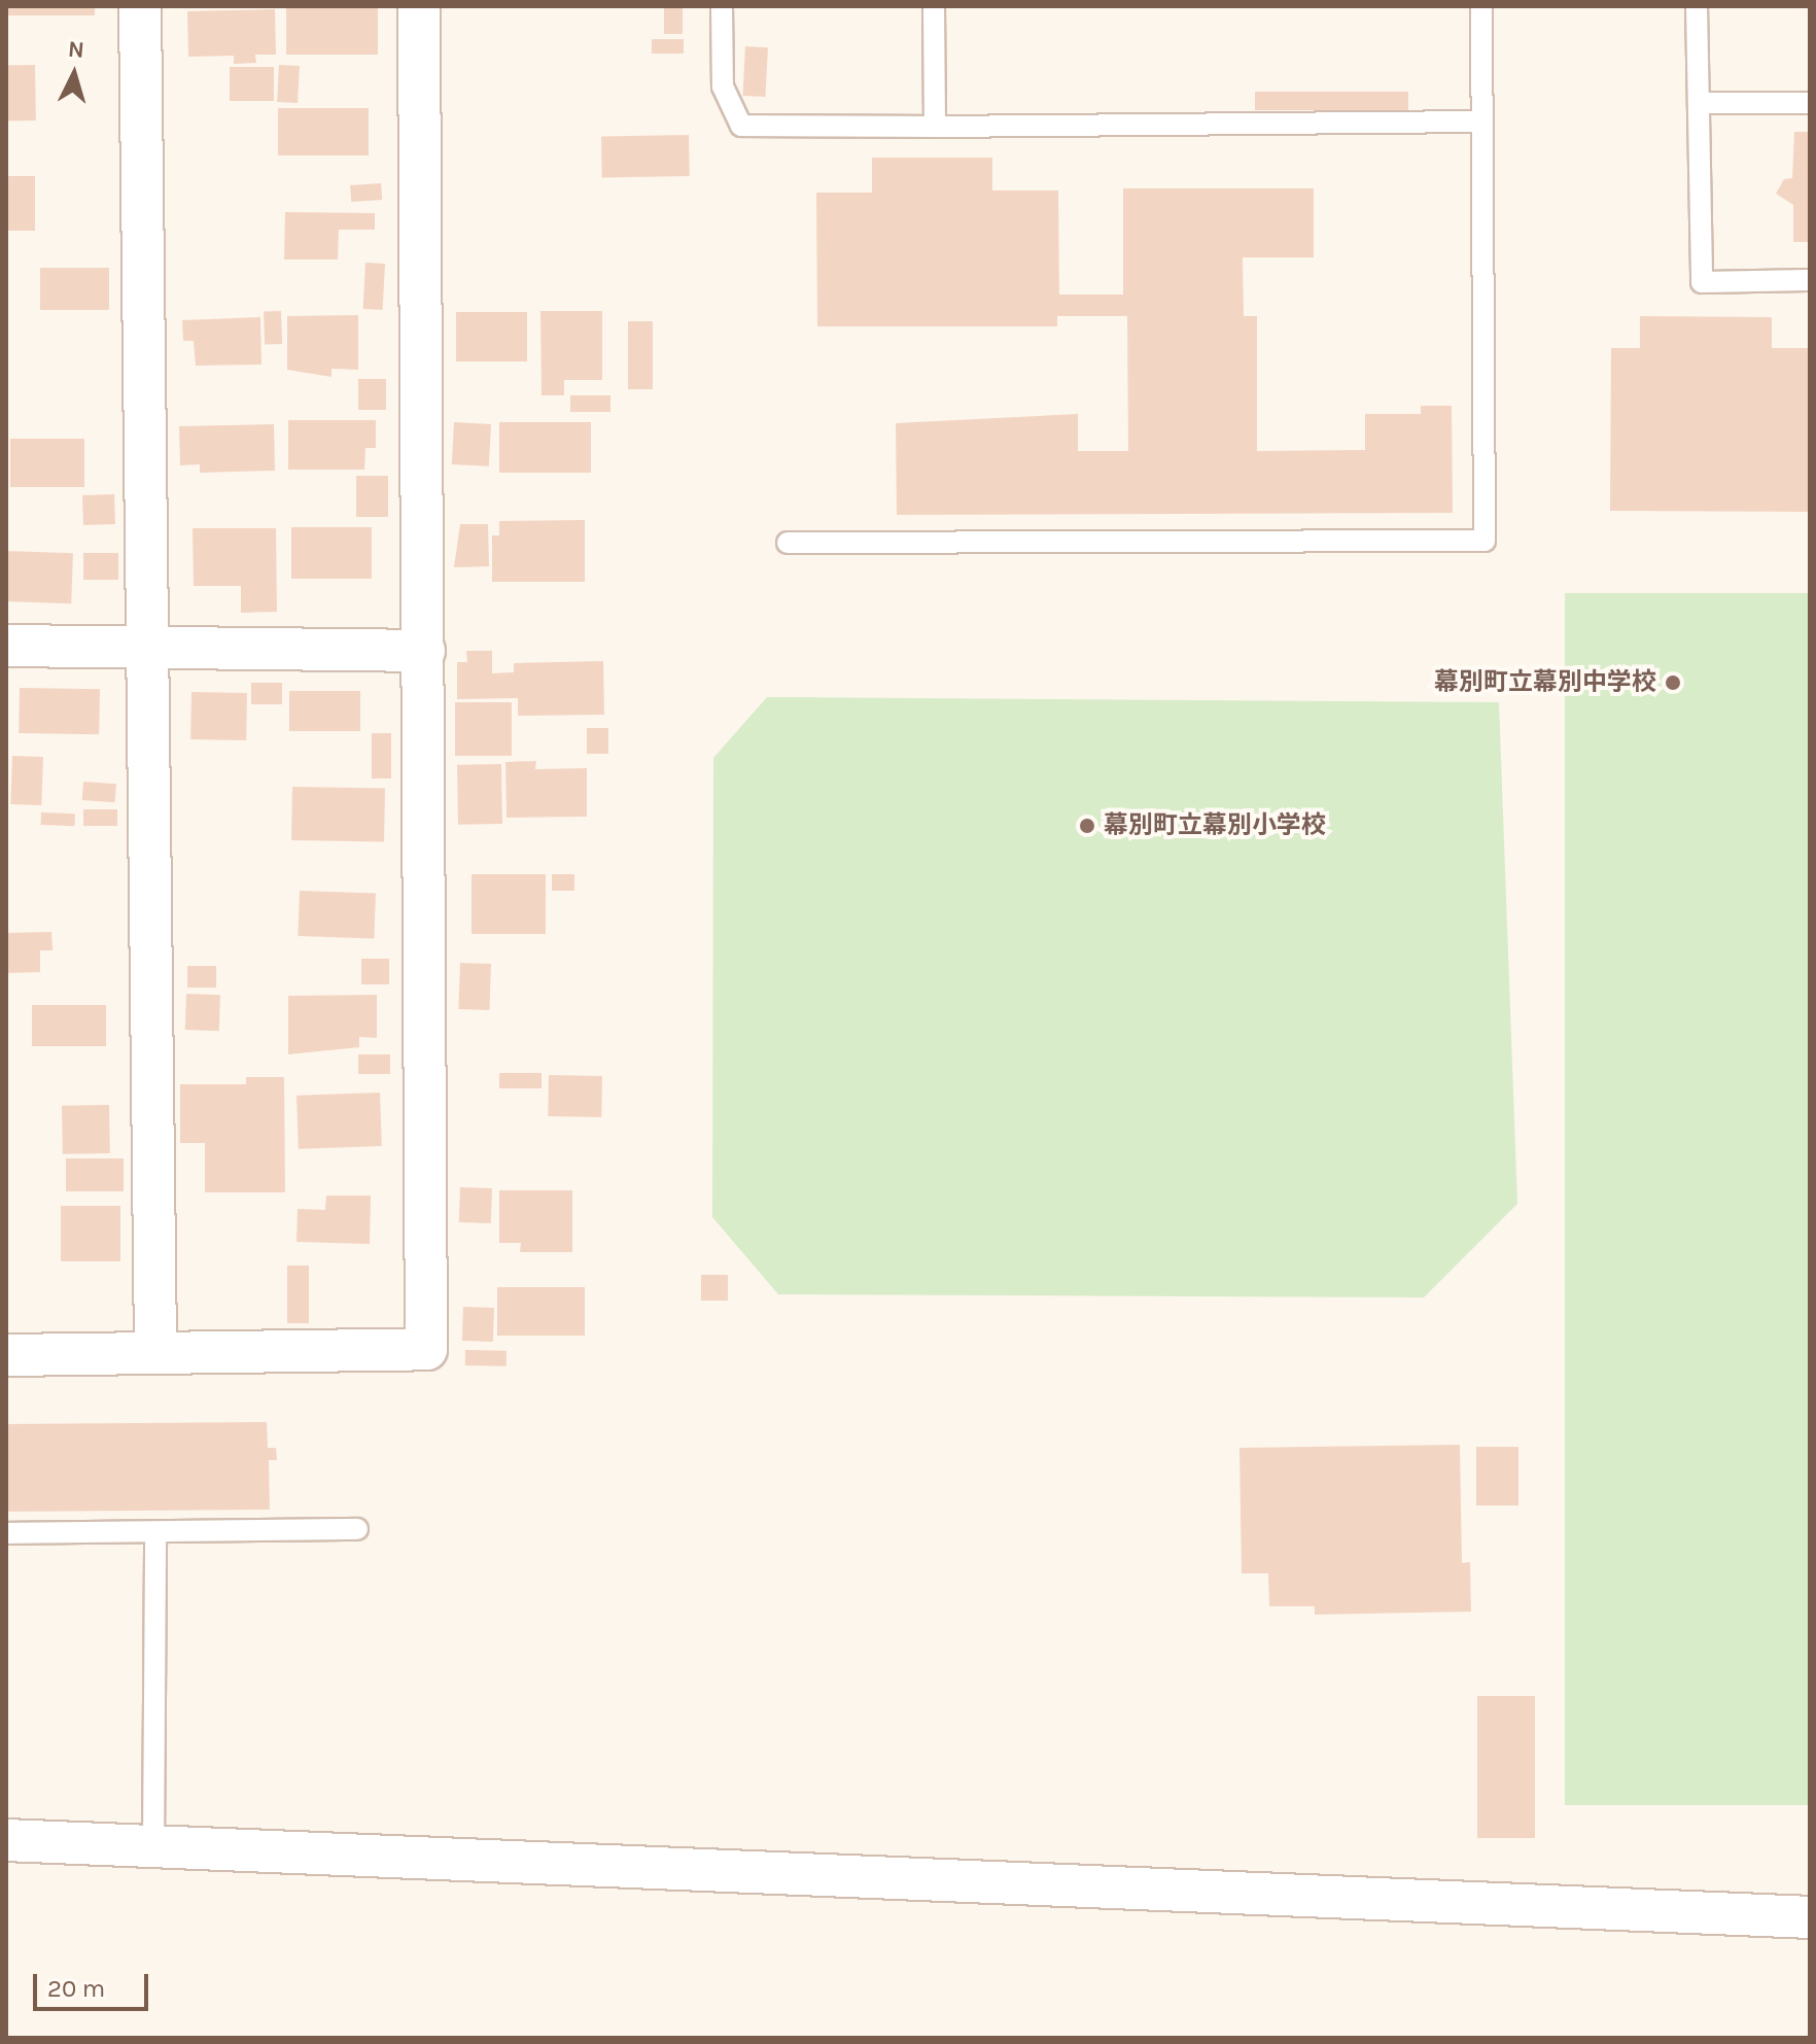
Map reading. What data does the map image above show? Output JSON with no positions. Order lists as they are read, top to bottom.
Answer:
{
  "places": ["幕別町立幕別中学校", "幕別町立幕別小学校"],
  "scale_bar": "20 m",
  "north": "top"
}
